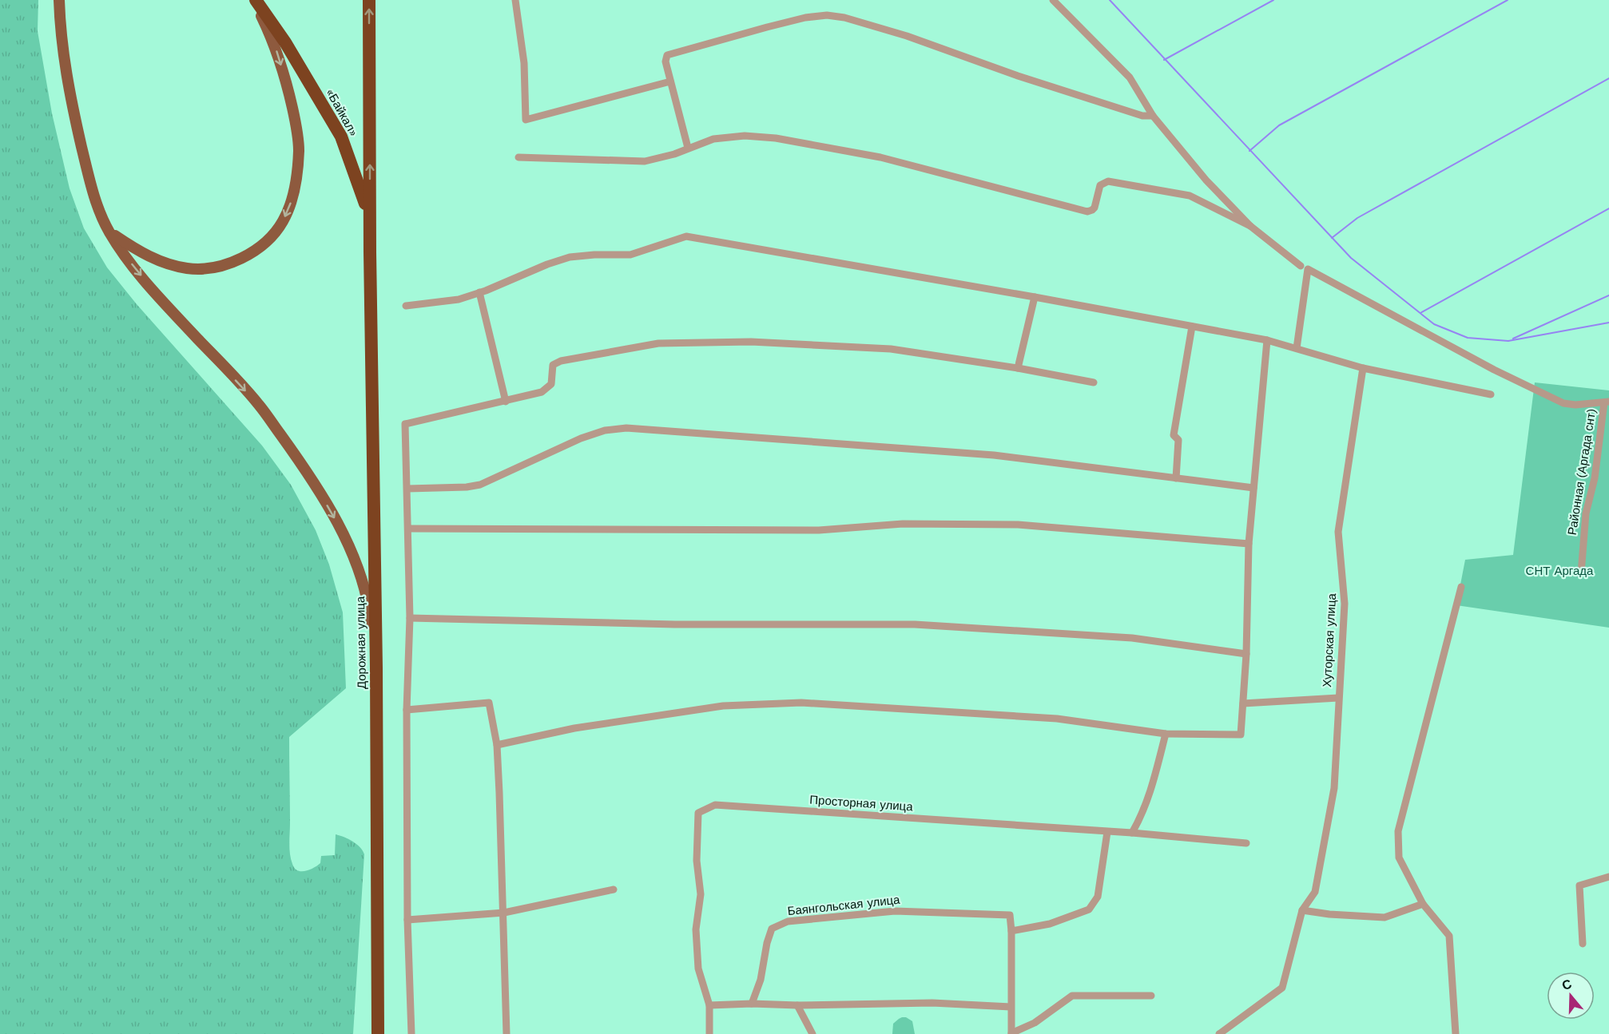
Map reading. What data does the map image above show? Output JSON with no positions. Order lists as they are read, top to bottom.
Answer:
{
  "streets": {
    "highway": ["«Байкал»", "Дорожная улица"],
    "street": [
      "Районная (Аргада снт)",
      "Хуторская улица",
      "Просторная улица",
      "Баянгольская улица"
    ]
  },
  "crossings": [
    ["«Байкал»", "Дорожная улица"]
  ],
  "parks": ["СНТ Аргада"],
  "north": "top"
}
